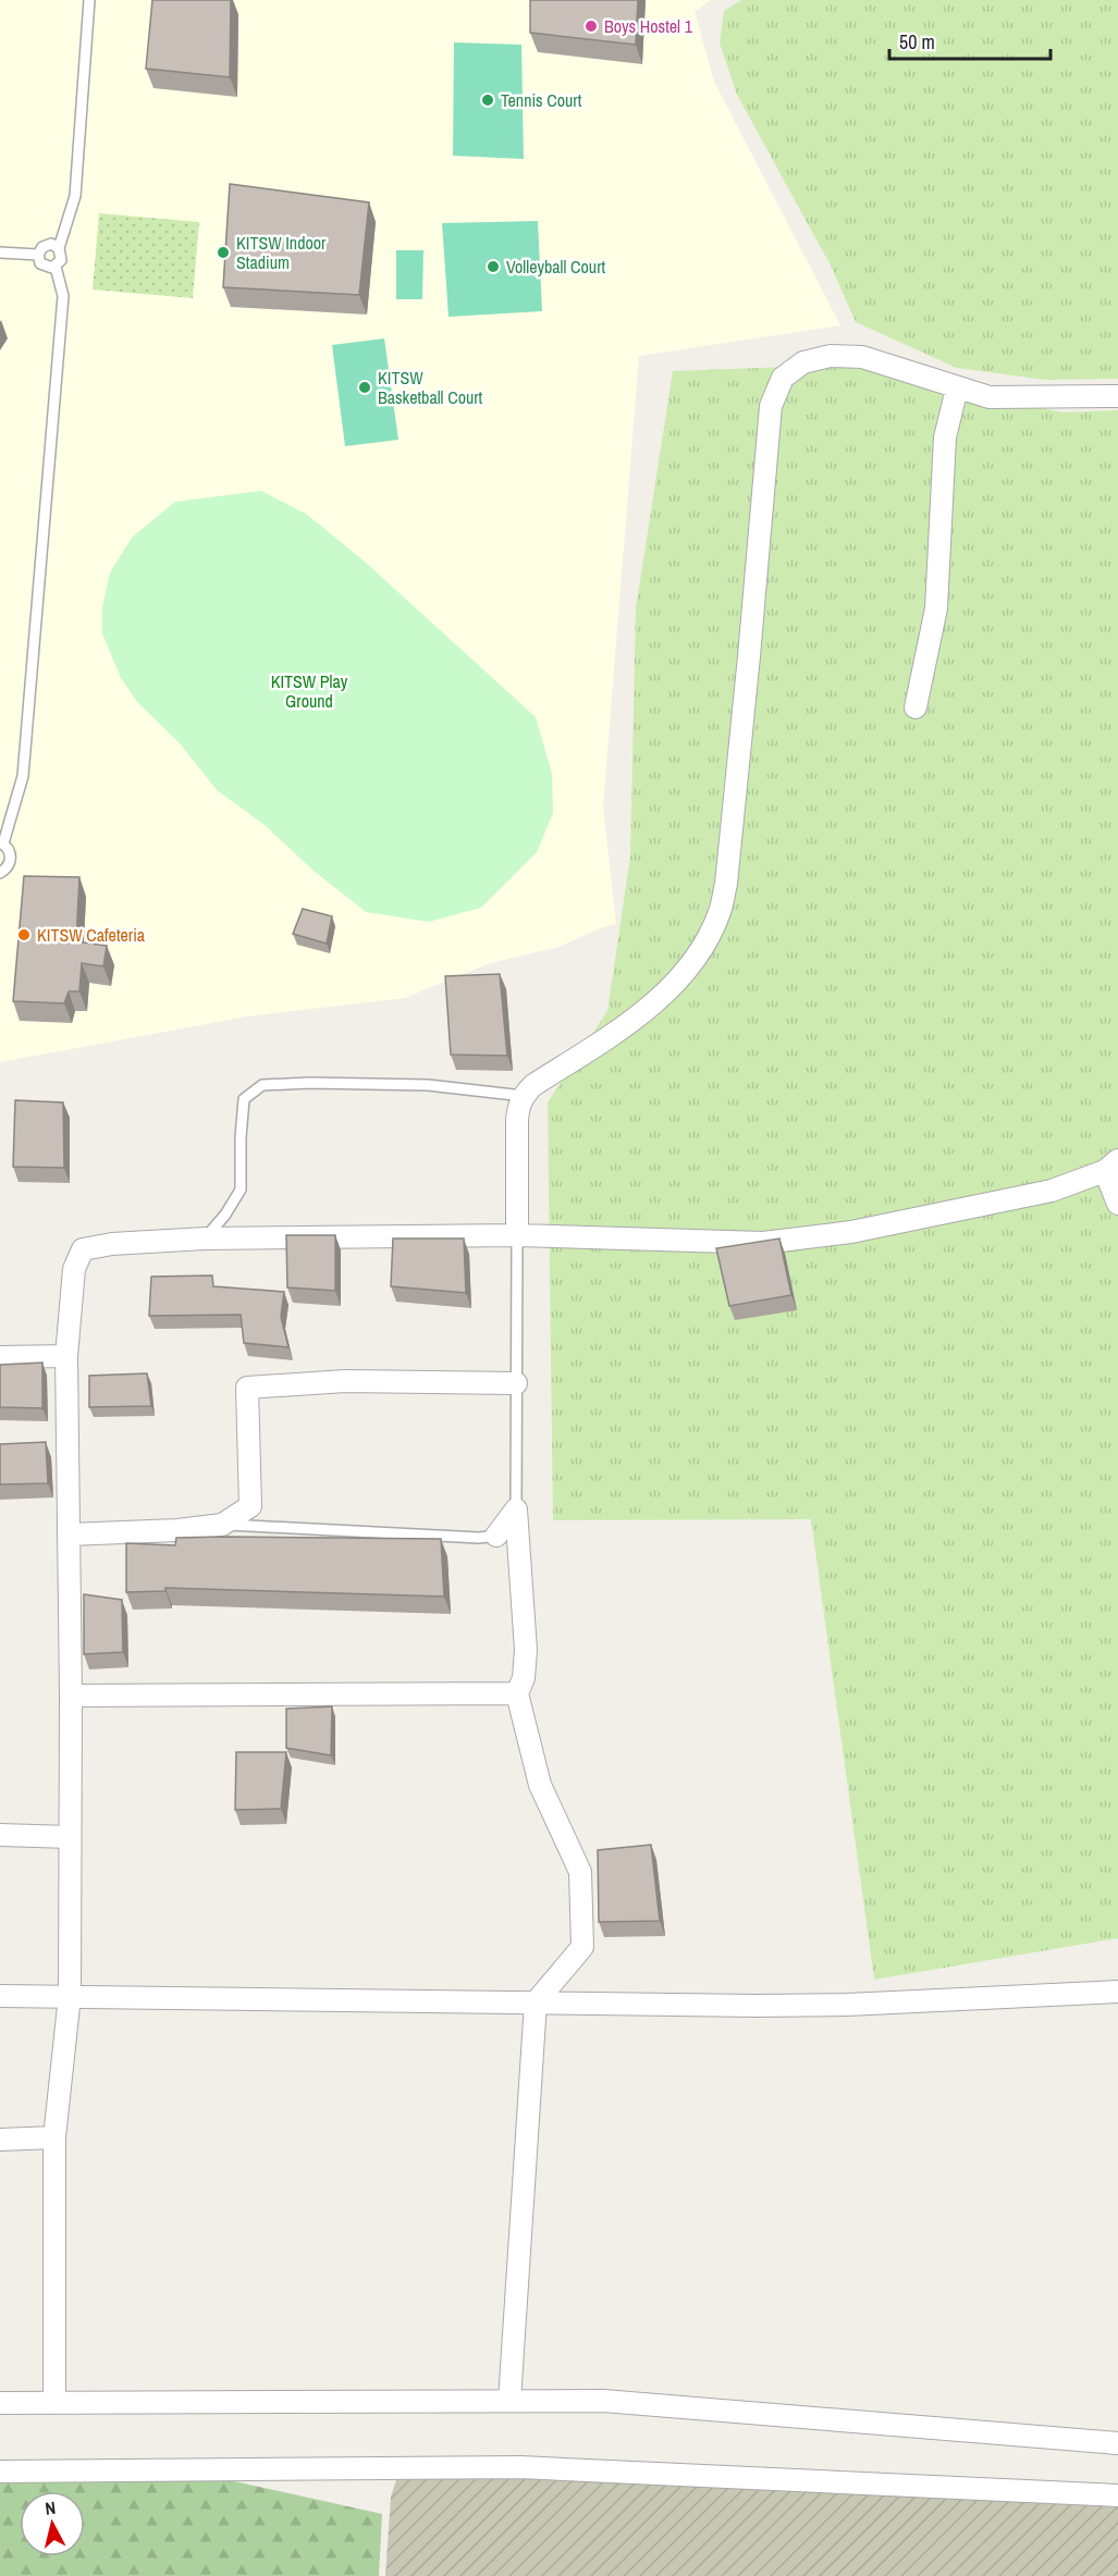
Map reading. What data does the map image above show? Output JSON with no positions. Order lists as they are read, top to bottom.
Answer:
{
  "parks": ["KITSW Play Ground"],
  "places": [
    "Boys Hostel 1",
    "Tennis Court",
    "KITSW Indoor Stadium",
    "Volleyball Court",
    "KITSW Basketball Court",
    "KITSW Cafeteria"
  ],
  "scale_bar": "50 m",
  "north": "top"
}
